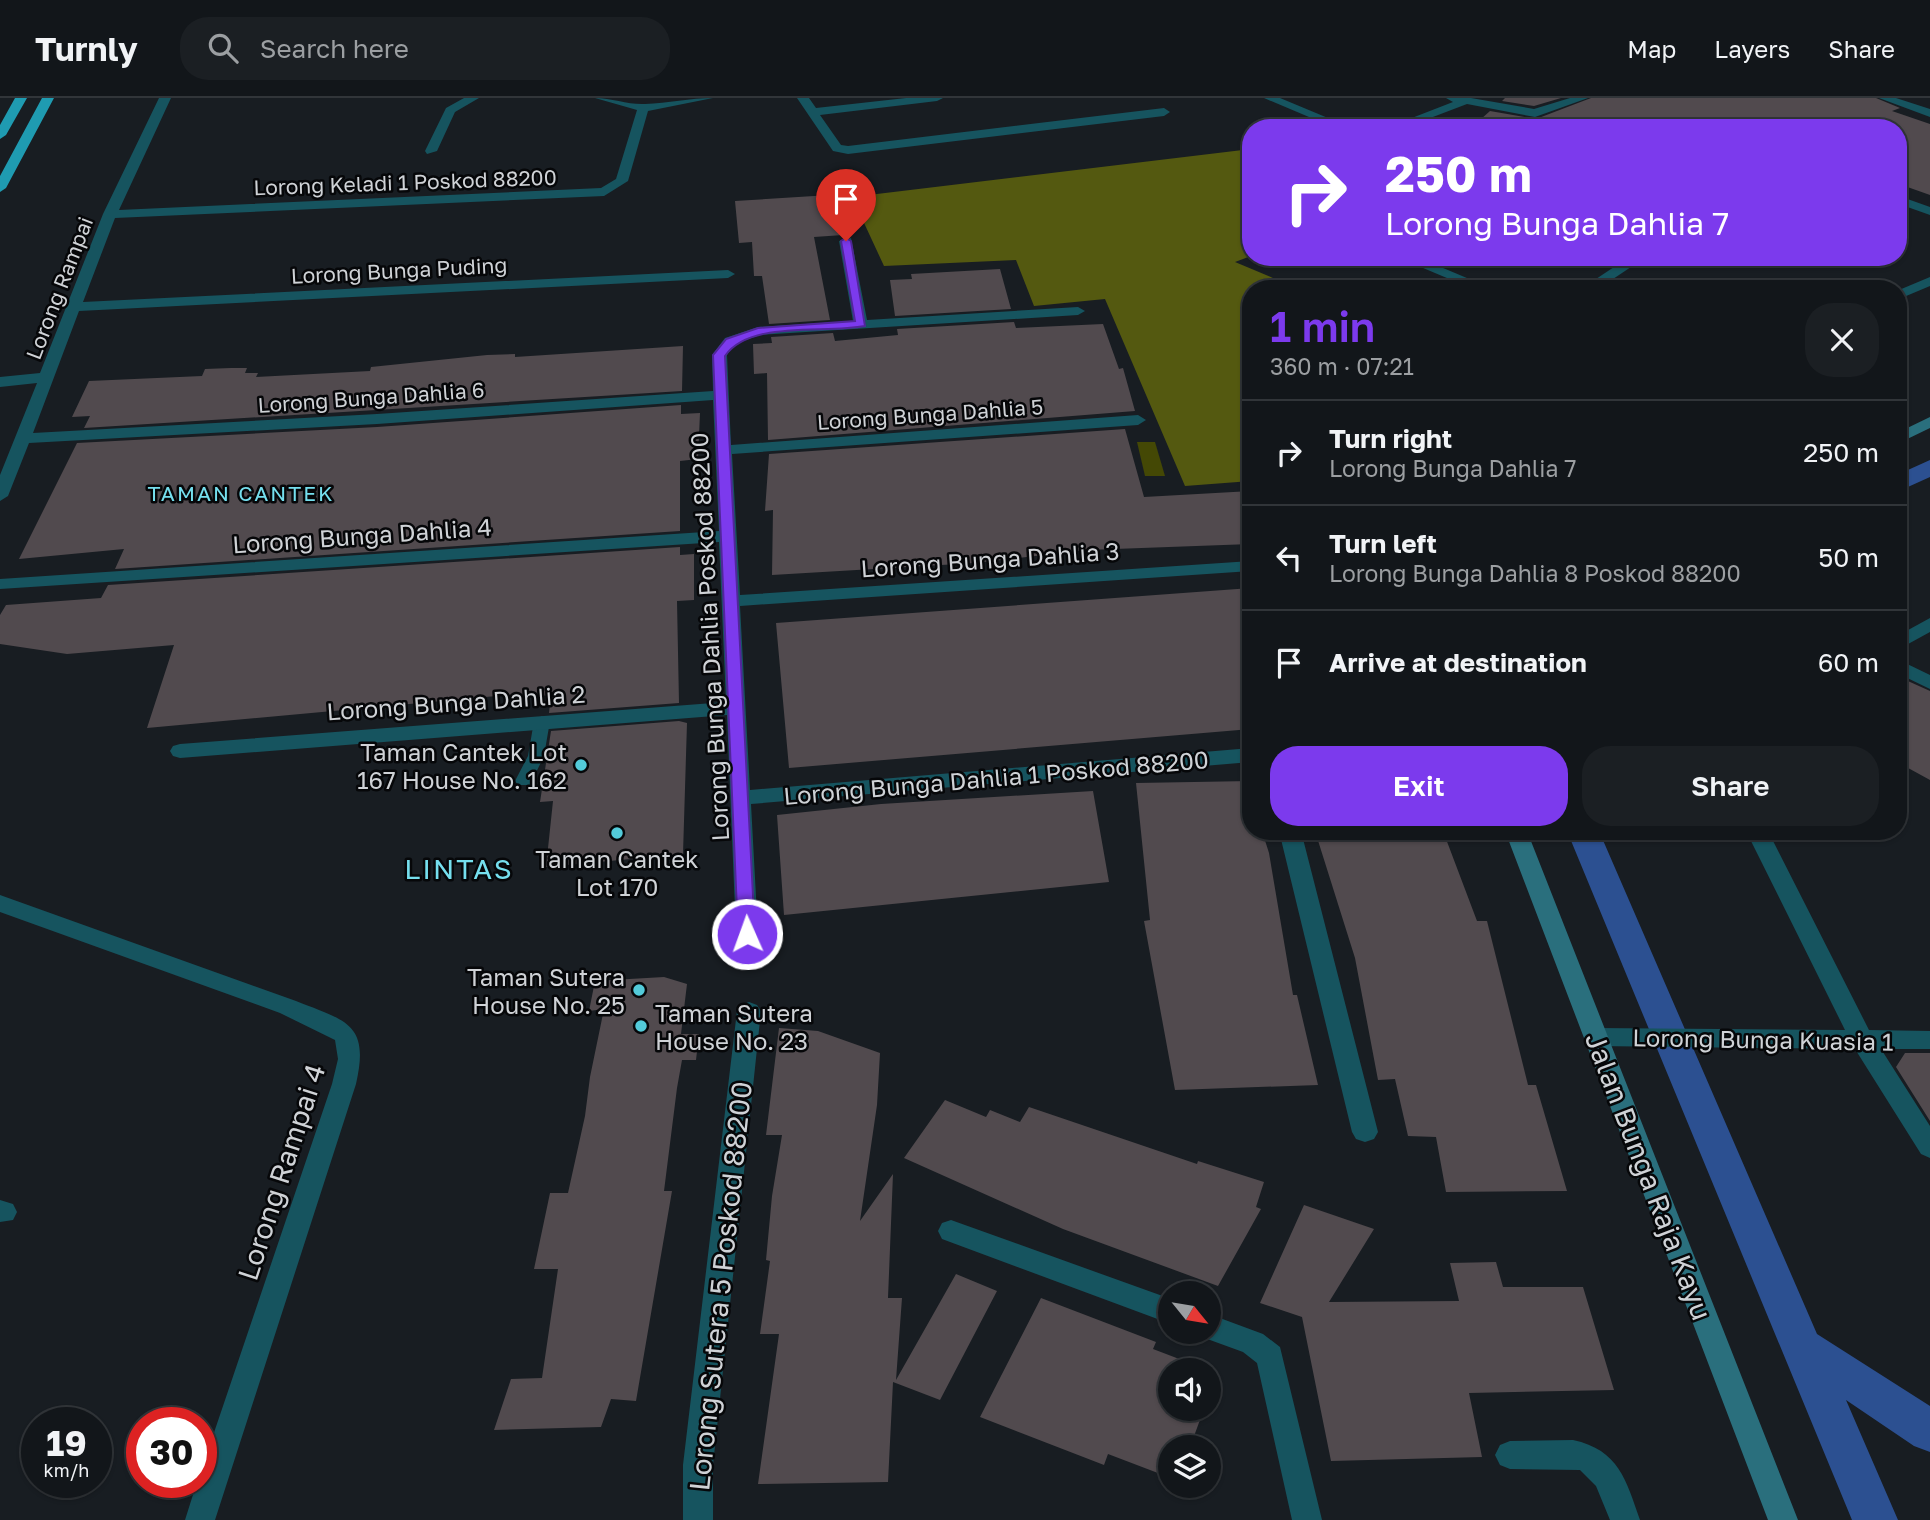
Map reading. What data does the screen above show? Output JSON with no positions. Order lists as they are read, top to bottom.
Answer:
{
  "streets": {
    "street": [
      "Lorong Keladi 1 Poskod 88200",
      "Lorong Bunga Puding",
      "Lorong Rampai",
      "Lorong Bunga Dahlia 6",
      "Lorong Bunga Dahlia 5",
      "Lorong Bunga Dahlia 4",
      "Lorong Bunga Dahlia 3",
      "Lorong Bunga Dahlia Poskod 88200",
      "Lorong Bunga Dahlia 2",
      "Lorong Bunga Dahlia 1 Poskod 88200",
      "Lorong Bunga Kuasia 1",
      "Lorong Rampai 4",
      "Jalan Bunga Raja Kayu",
      "Lorong Sutera 5 Poskod 88200"
    ]
  },
  "crossings": [
    ["Lorong Keladi 1 Poskod 88200", "Lorong Rampai"],
    ["Lorong Bunga Puding", "Lorong Rampai"],
    ["Lorong Rampai", "Lorong Bunga Dahlia 6"],
    ["Lorong Bunga Dahlia 6", "Lorong Bunga Dahlia Poskod 88200"],
    ["Lorong Bunga Dahlia 5", "Lorong Bunga Dahlia Poskod 88200"],
    ["Lorong Bunga Dahlia 4", "Lorong Bunga Dahlia Poskod 88200"],
    ["Lorong Bunga Dahlia 3", "Lorong Bunga Dahlia Poskod 88200"],
    ["Lorong Bunga Dahlia Poskod 88200", "Lorong Bunga Dahlia 2"],
    ["Lorong Bunga Dahlia Poskod 88200", "Lorong Bunga Dahlia 1 Poskod 88200"],
    ["Lorong Bunga Kuasia 1", "Jalan Bunga Raja Kayu"]
  ],
  "districts": ["TAMAN CANTEK", "LINTAS"],
  "places": [
    "Taman Cantek Lot 167 House No. 162",
    "Taman Cantek Lot 170",
    "Taman Sutera House No. 25",
    "Taman Sutera House No. 23"
  ],
  "north": "bottom right",
  "page": {
    "header": "Turnly",
    "search": "Search here",
    "nav": ["Map", "Layers", "Share"],
    "turn": ["250 m", "Lorong Bunga Dahlia 7"],
    "heading": ["1 min", "360 m · 07:21"],
    "list": [
      {
        "name": "Turn right",
        "note": "Lorong Bunga Dahlia 7",
        "value": "250 m"
      },
      {
        "name": "Turn left",
        "note": "Lorong Bunga Dahlia 8 Poskod 88200",
        "value": "50 m"
      },
      {
        "name": "Arrive at destination",
        "value": "60 m"
      }
    ],
    "buttons": ["Exit", "Share"],
    "speed": "19 km/h",
    "limit": "30"
  }
}
